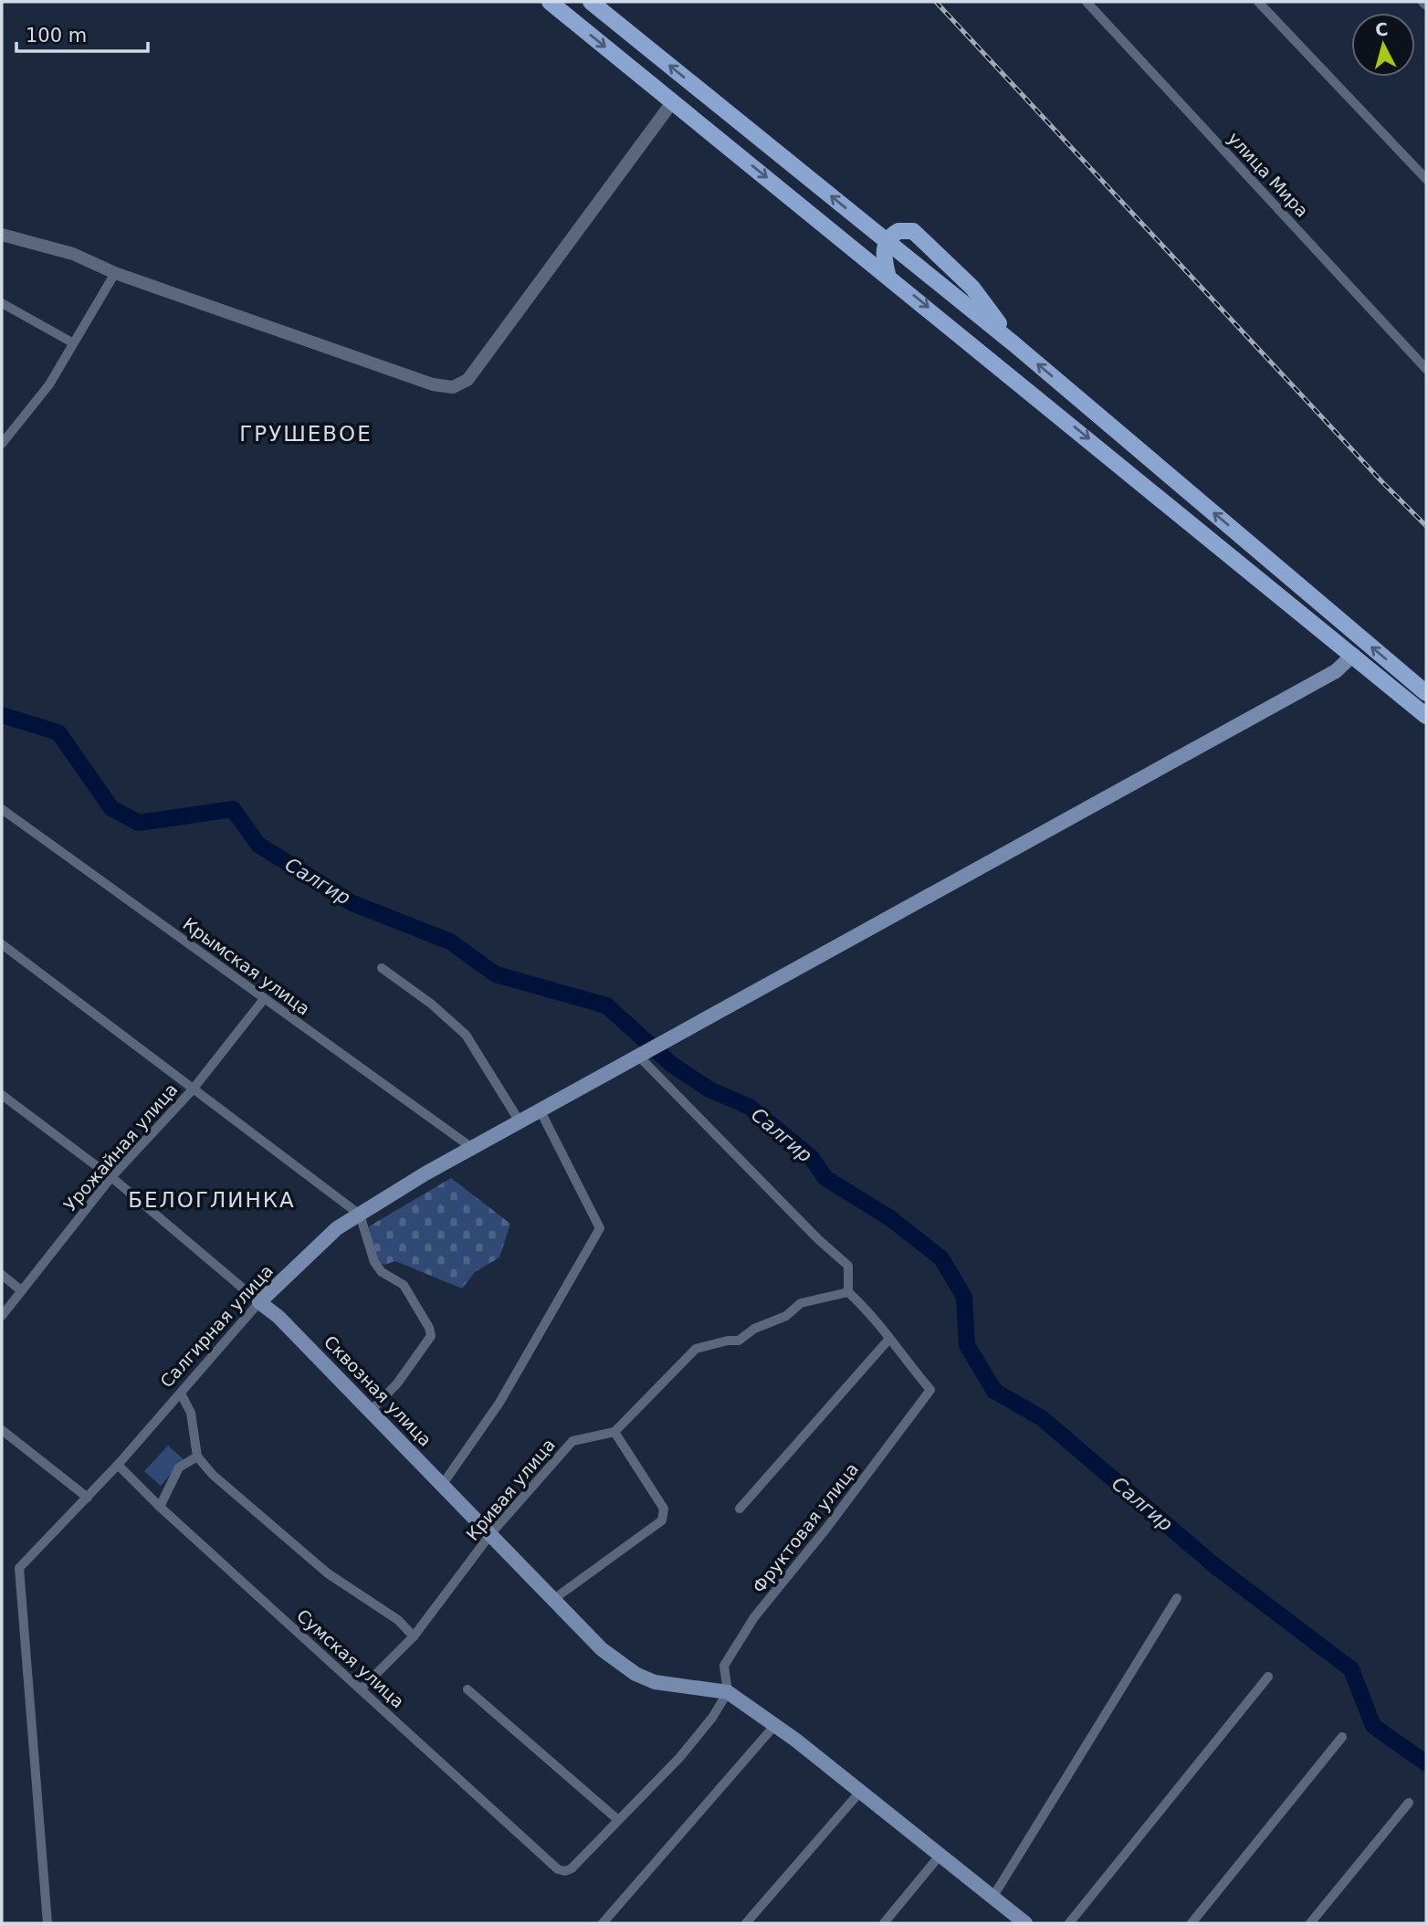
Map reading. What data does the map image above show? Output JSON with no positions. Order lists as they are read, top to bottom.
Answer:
{
  "streets": {
    "main road": ["Салгирная улица", "Сквозная улица"],
    "street": [
      "улица Мира",
      "Крымская улица",
      "Урожайная улица",
      "Кривая улица",
      "Фруктовая улица",
      "Сумская улица"
    ]
  },
  "crossings": [
    ["Крымская улица", "Урожайная улица"],
    ["Крымская улица", "Салгирная улица"],
    ["Урожайная улица", "Сквозная улица"],
    ["Салгирная улица", "Сквозная улица"],
    ["Салгирная улица", "Сумская улица"],
    ["Сквозная улица", "Кривая улица"],
    ["Сквозная улица", "Фруктовая улица"],
    ["Кривая улица", "Сумская улица"]
  ],
  "districts": ["ГРУШЕВОЕ", "БЕЛОГЛИНКА"],
  "water": ["Салгир"],
  "scale_bar": "100 m",
  "north": "top"
}
